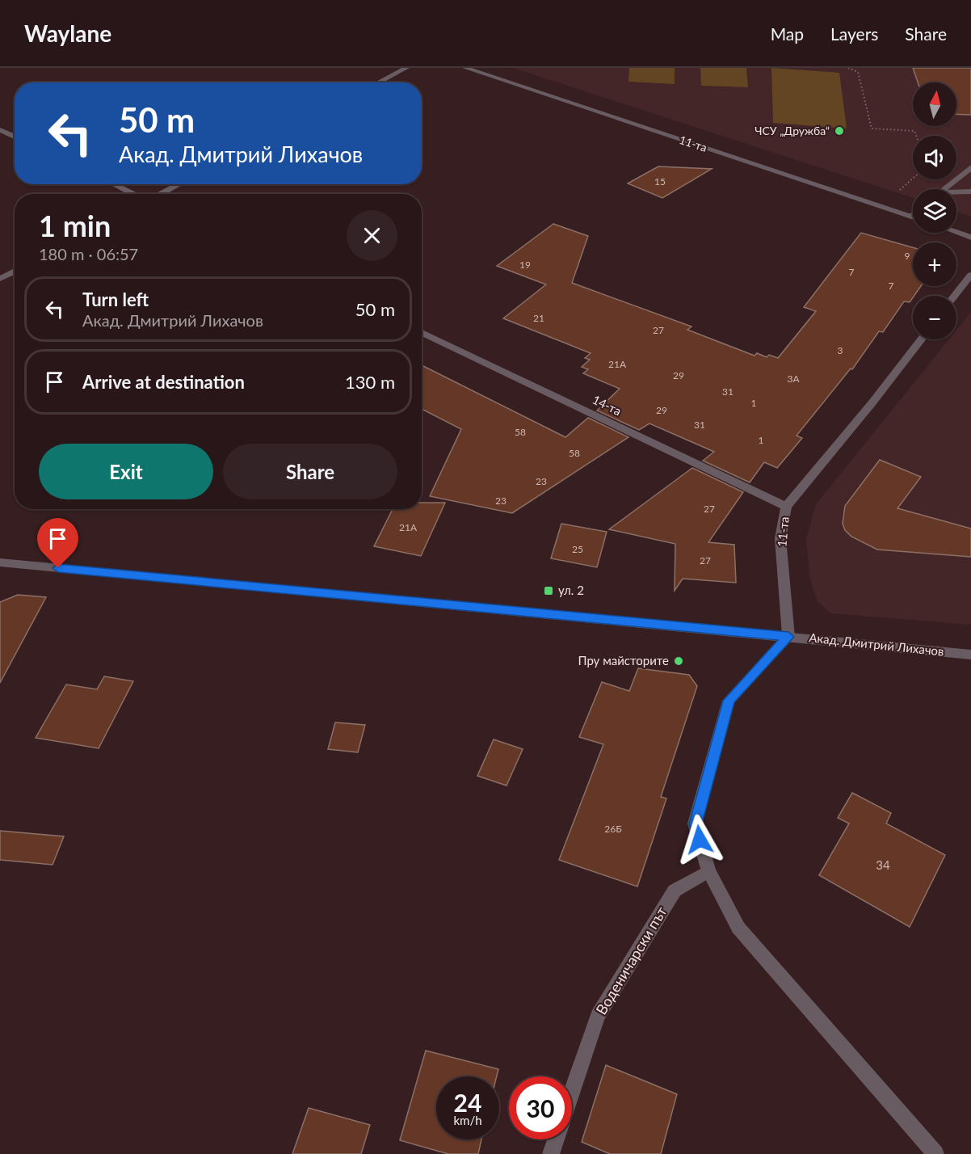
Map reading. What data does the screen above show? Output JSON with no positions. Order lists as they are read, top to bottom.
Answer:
{
  "streets": {
    "street": [
      "11-та",
      "14-та",
      "Акад. Дмитрий Лихачов",
      "Воденичарски път"
    ]
  },
  "crossings": [
    ["11-та", "14-та"],
    ["11-та", "Акад. Дмитрий Лихачов"]
  ],
  "places": {
    "other": ["ЧСУ „Дружба“", "Пру майсторите"],
    "transit": ["ул. 2"]
  },
  "house_numbers": [
    "15",
    "9",
    "19",
    "7",
    "7",
    "21",
    "27",
    "3",
    "21А",
    "29",
    "3А",
    "31",
    "1",
    "29",
    "31",
    "58",
    "1",
    "58",
    "23",
    "23",
    "27",
    "21А",
    "25",
    "27",
    "26Б",
    "34"
  ],
  "north": "top",
  "page": {
    "header": "Waylane",
    "nav": ["Map", "Layers", "Share"],
    "map_buttons": ["+", "−"],
    "turn": ["50 m", "Акад. Дмитрий Лихачов"],
    "heading": ["1 min", "180 m · 06:57"],
    "list": [
      {
        "name": "Turn left",
        "note": "Акад. Дмитрий Лихачов",
        "value": "50 m"
      },
      {
        "name": "Arrive at destination",
        "value": "130 m"
      }
    ],
    "buttons": ["Exit", "Share"],
    "speed": "24 km/h",
    "limit": "30"
  }
}
